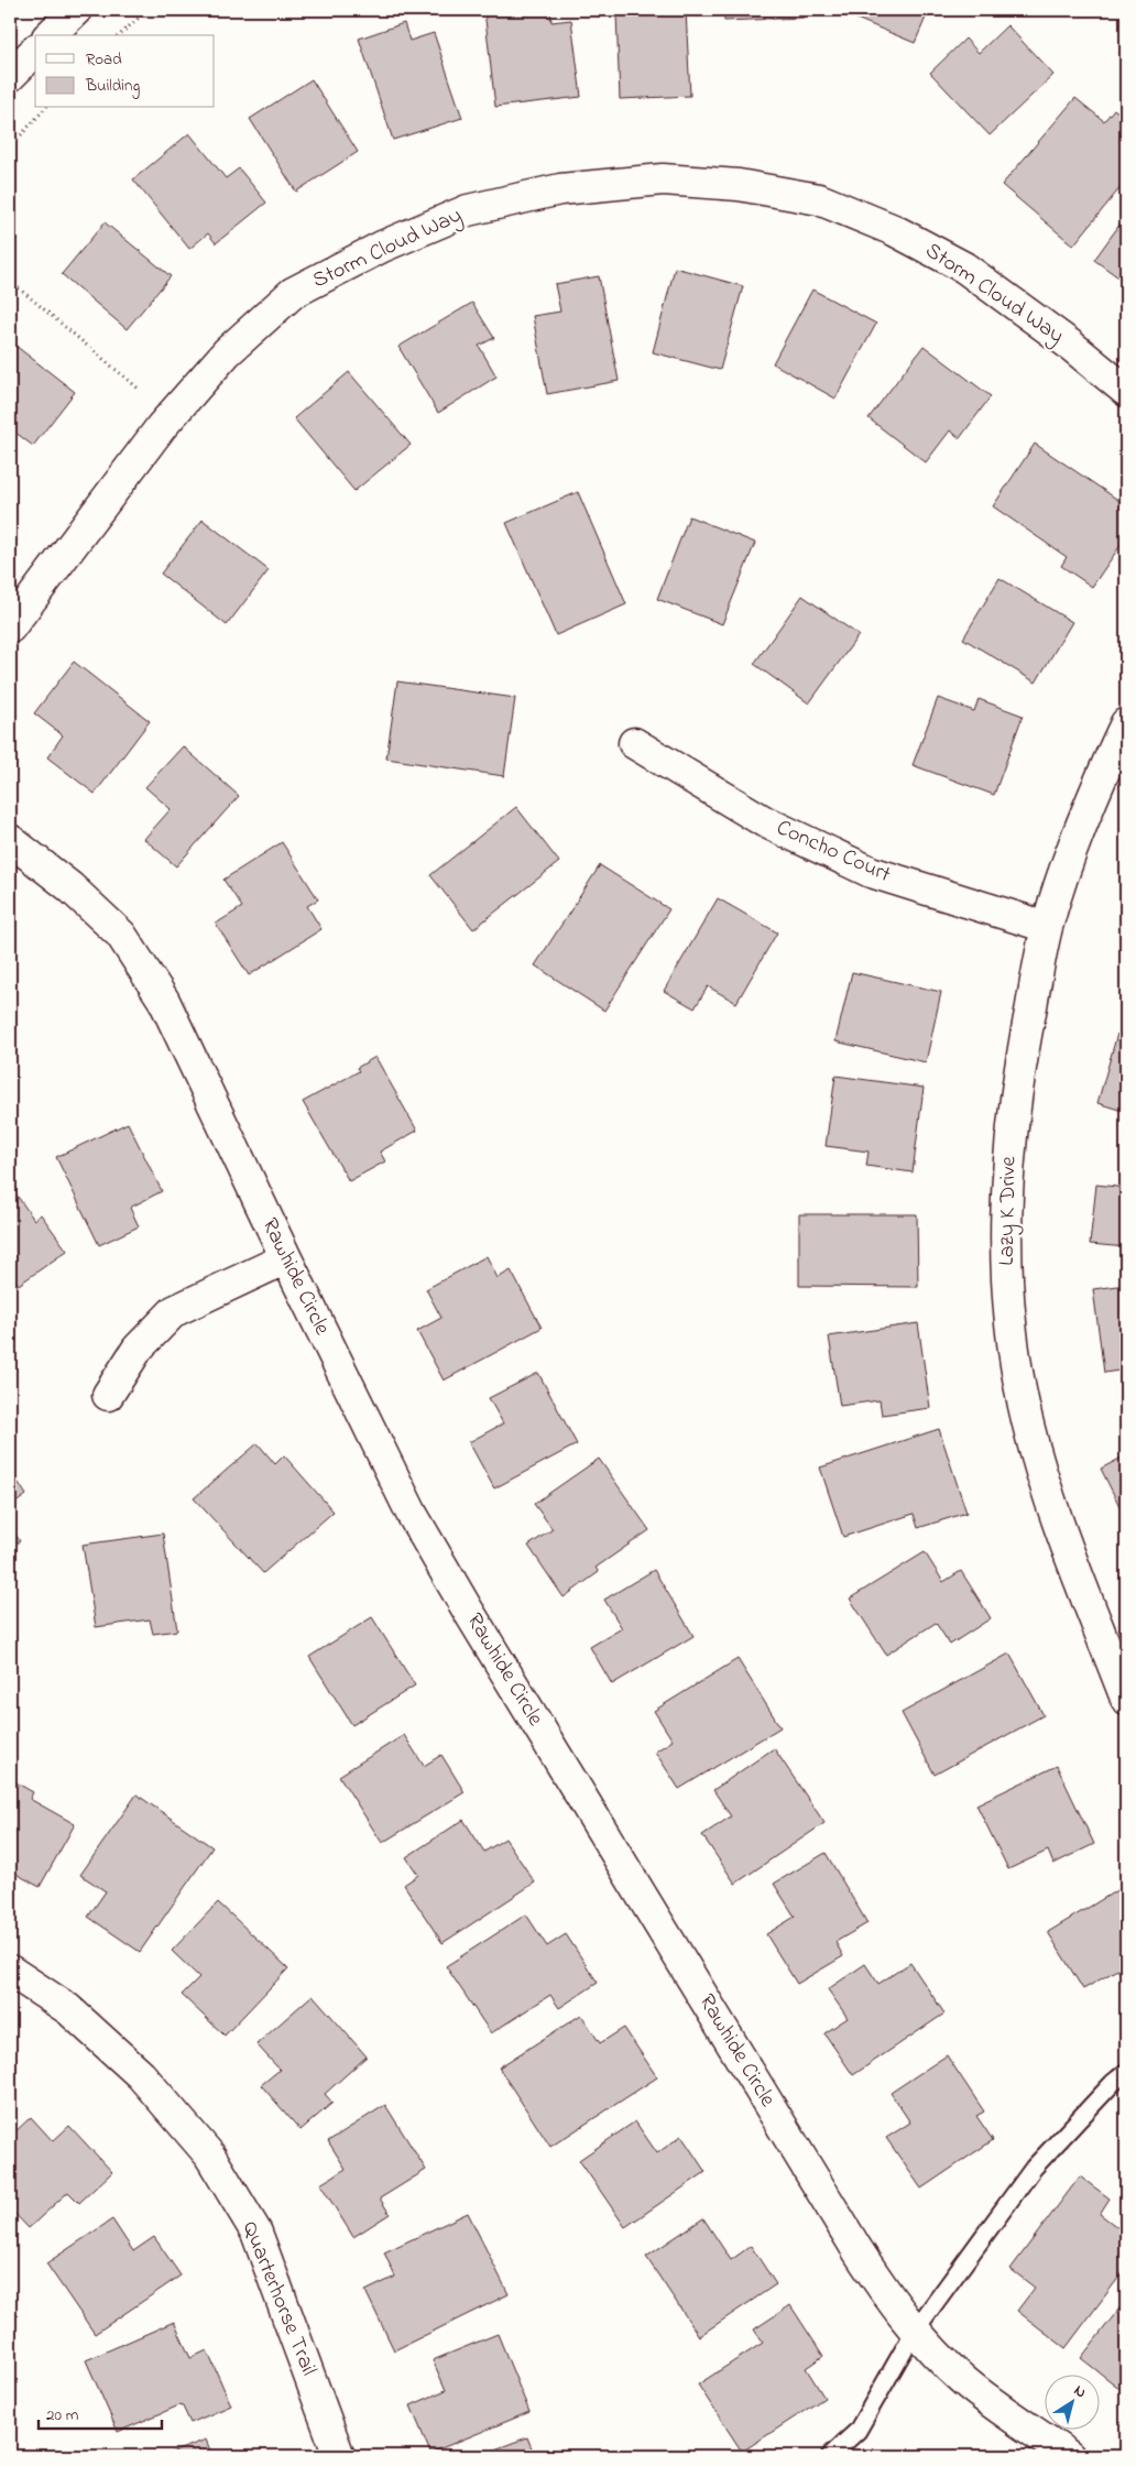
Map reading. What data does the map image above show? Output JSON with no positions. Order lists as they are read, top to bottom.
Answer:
{
  "streets": {
    "street": [
      "Storm Cloud Way",
      "Concho Court",
      "Lazy K Drive",
      "Rawhide Circle",
      "Quarterhorse Trail"
    ]
  },
  "crossings": [
    ["Concho Court", "Lazy K Drive"]
  ],
  "legend": ["Road", "Building"],
  "scale_bar": "20 m",
  "north": "top right"
}
